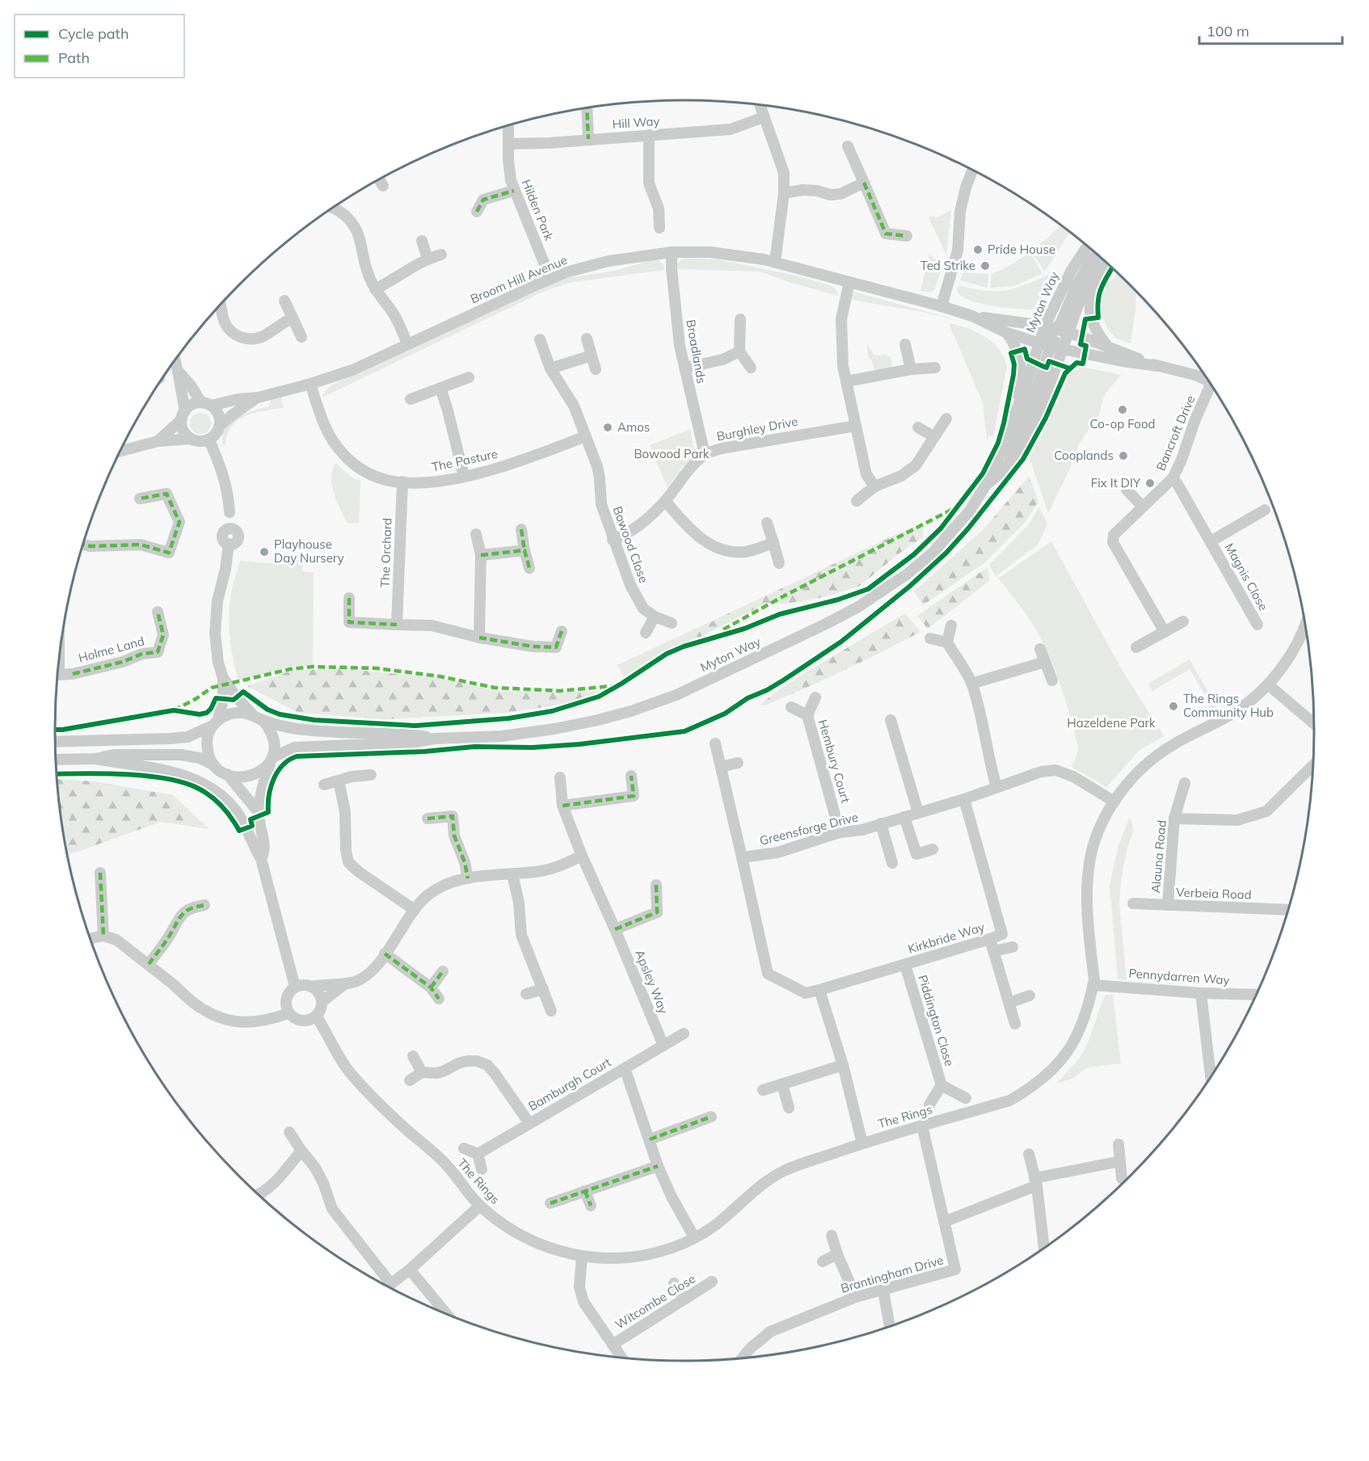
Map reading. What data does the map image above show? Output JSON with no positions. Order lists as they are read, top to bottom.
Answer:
{
  "streets": {
    "street": [
      "Hill Way",
      "Hilden Park",
      "Broom Hill Avenue",
      "Myton Way",
      "Broadlands",
      "Burghley Drive",
      "Bancroft Drive",
      "The Pasture",
      "Bowood Close",
      "The Orchard",
      "Magnis Close",
      "Holme Land",
      "Hembury Court",
      "Greensforge Drive",
      "Alauna Road",
      "Verbeia Road",
      "Kirkbride Way",
      "Pennydarren Way",
      "Apsley Way",
      "Piddington Close",
      "Bamburgh Court",
      "The Rings",
      "Brantingham Drive",
      "Witcombe Close"
    ]
  },
  "crossings": [
    ["Hill Way", "Hilden Park"],
    ["Hilden Park", "Broom Hill Avenue"],
    ["Broom Hill Avenue", "Myton Way"],
    ["Broom Hill Avenue", "Broadlands"],
    ["Broom Hill Avenue", "The Pasture"],
    ["Broadlands", "Burghley Drive"],
    ["Burghley Drive", "Bowood Close"],
    ["Bancroft Drive", "Magnis Close"],
    ["The Pasture", "Bowood Close"],
    ["The Pasture", "The Orchard"],
    ["Hembury Court", "Greensforge Drive"],
    ["Greensforge Drive", "Kirkbride Way"],
    ["Greensforge Drive", "The Rings"],
    ["Alauna Road", "Verbeia Road"],
    ["Kirkbride Way", "Piddington Close"],
    ["Pennydarren Way", "The Rings"],
    ["The Rings", "Brantingham Drive"]
  ],
  "parks": ["Bowood Park", "Hazeldene Park"],
  "places": [
    "Pride House",
    "Ted Strike",
    "Co-op Food",
    "Amos",
    "Cooplands",
    "Fix It DIY",
    "Playhouse Day Nursery",
    "The Rings Community Hub"
  ],
  "legend": ["Cycle path", "Path"],
  "scale_bar": "100 m"
}
